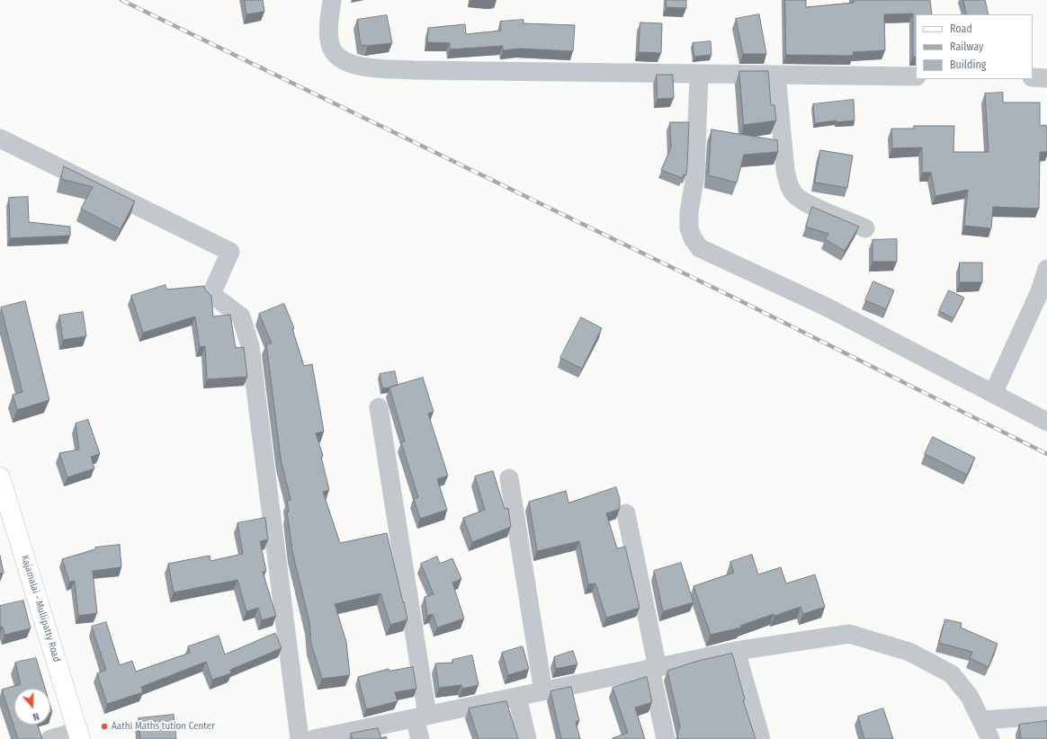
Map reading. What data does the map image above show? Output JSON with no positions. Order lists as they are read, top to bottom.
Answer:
{
  "streets": {
    "main road": ["Kajamalai - Mullipatty Road"]
  },
  "places": ["Aathi Maths tution Center"],
  "legend": ["Road", "Railway", "Building"],
  "north": "bottom"
}
